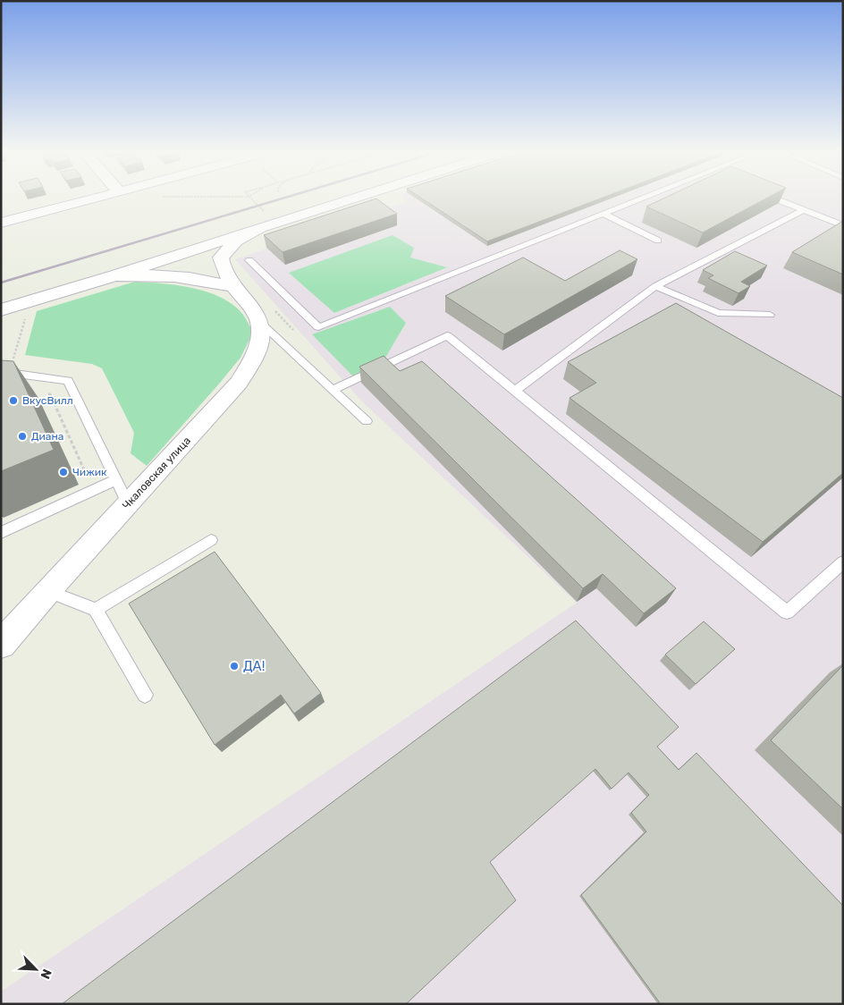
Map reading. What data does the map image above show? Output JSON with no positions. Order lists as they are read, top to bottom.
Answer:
{
  "streets": {
    "main road": ["Чкаловская улица"]
  },
  "places": [
    "ВкусВилл",
    "Диана",
    "Чижик",
    "ДА!"
  ],
  "north": "bottom right"
}
